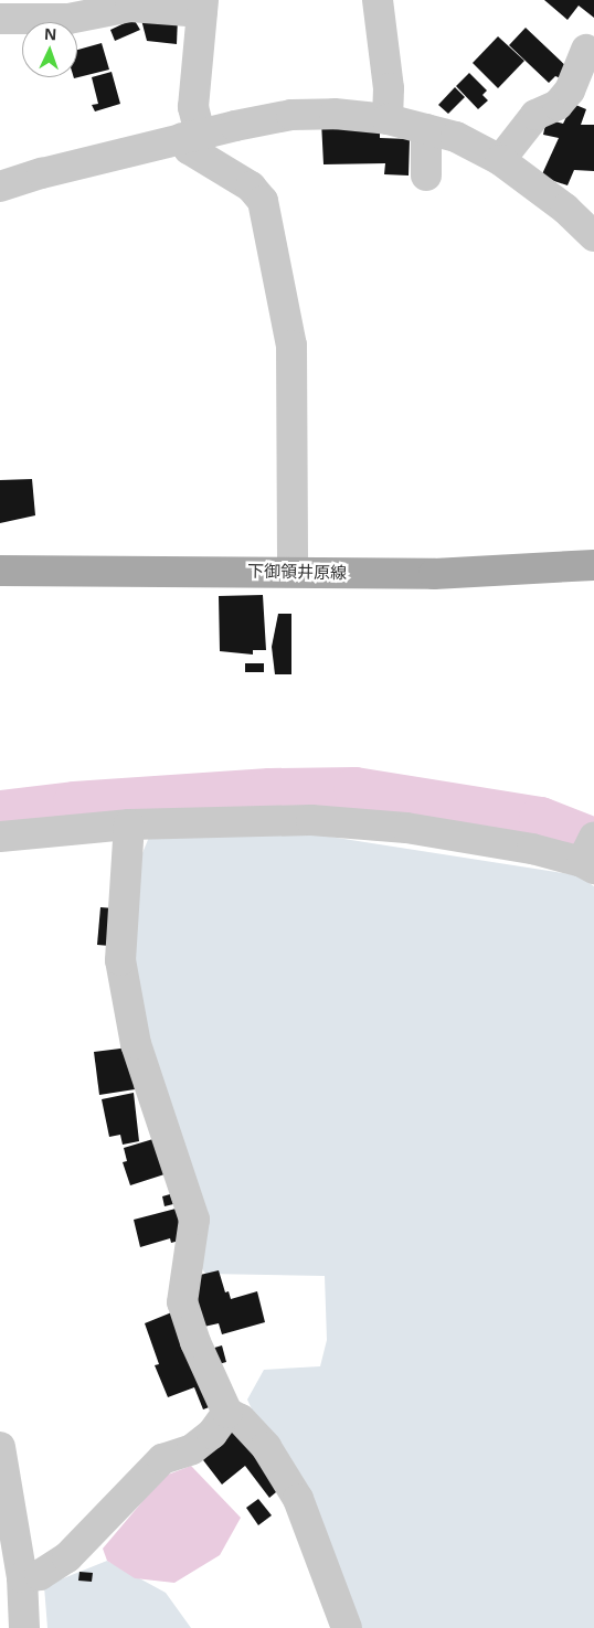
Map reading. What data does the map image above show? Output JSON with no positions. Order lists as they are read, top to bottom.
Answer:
{
  "streets": {
    "main road": ["下御領井原線"]
  },
  "north": "top"
}
